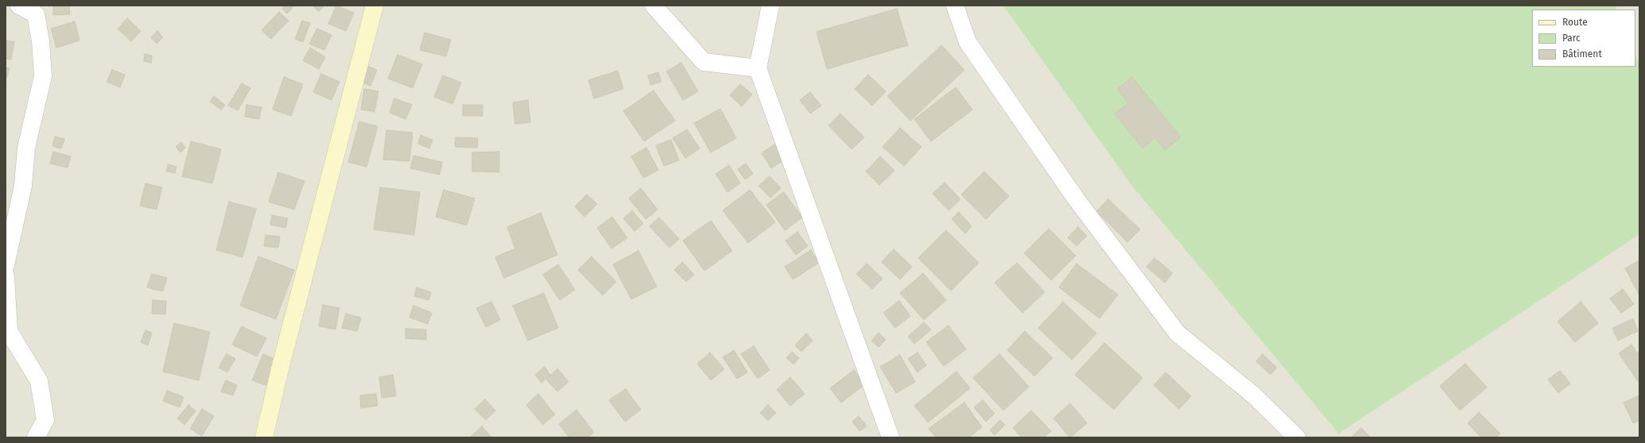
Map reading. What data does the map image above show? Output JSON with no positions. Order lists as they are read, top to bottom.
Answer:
{
  "legend": ["Route", "Parc", "Bâtiment"]
}
